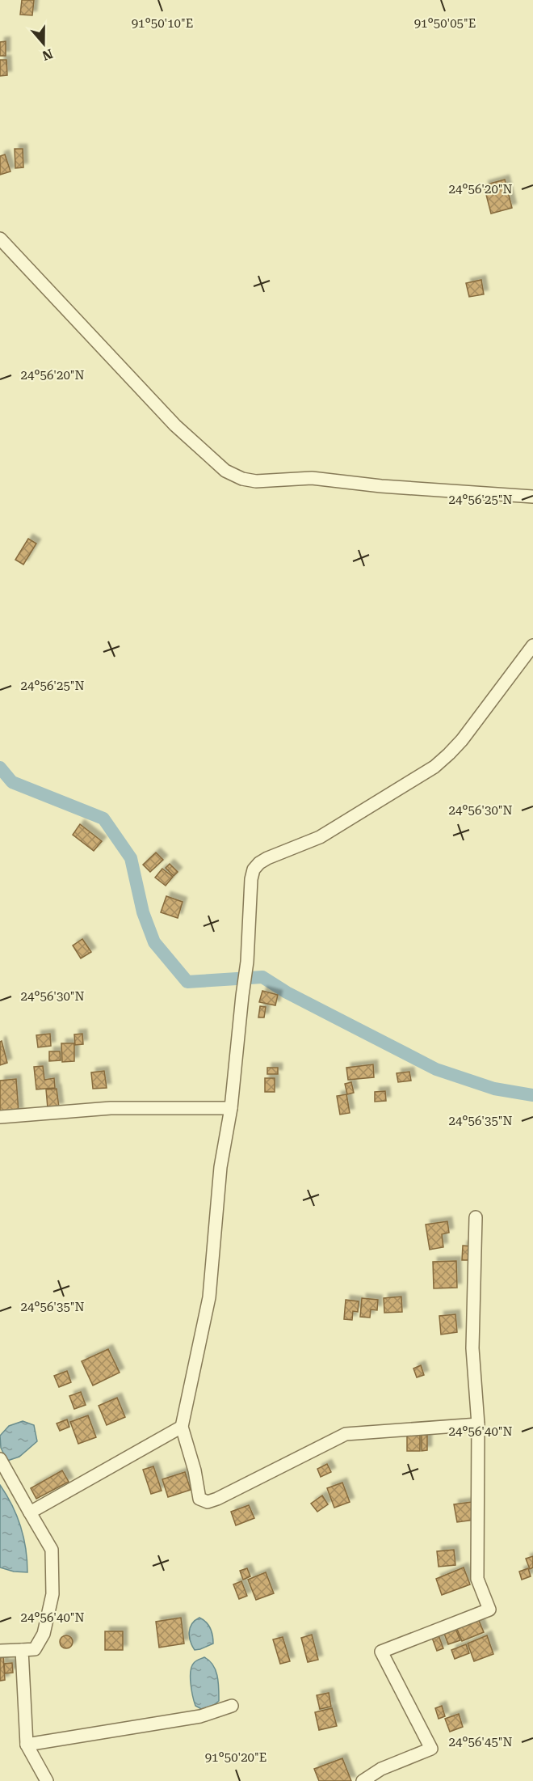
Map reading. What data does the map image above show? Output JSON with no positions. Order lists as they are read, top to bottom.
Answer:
{
  "north": "bottom",
  "coordinates": [
    "91°50'05\"E",
    "91°50'10\"E",
    "24°56'20\"N",
    "24°56'25\"N",
    "24°56'30\"N",
    "24°56'35\"N",
    "24°56'40\"N",
    "24°56'45\"N",
    "91°50'20\"E"
  ]
}
